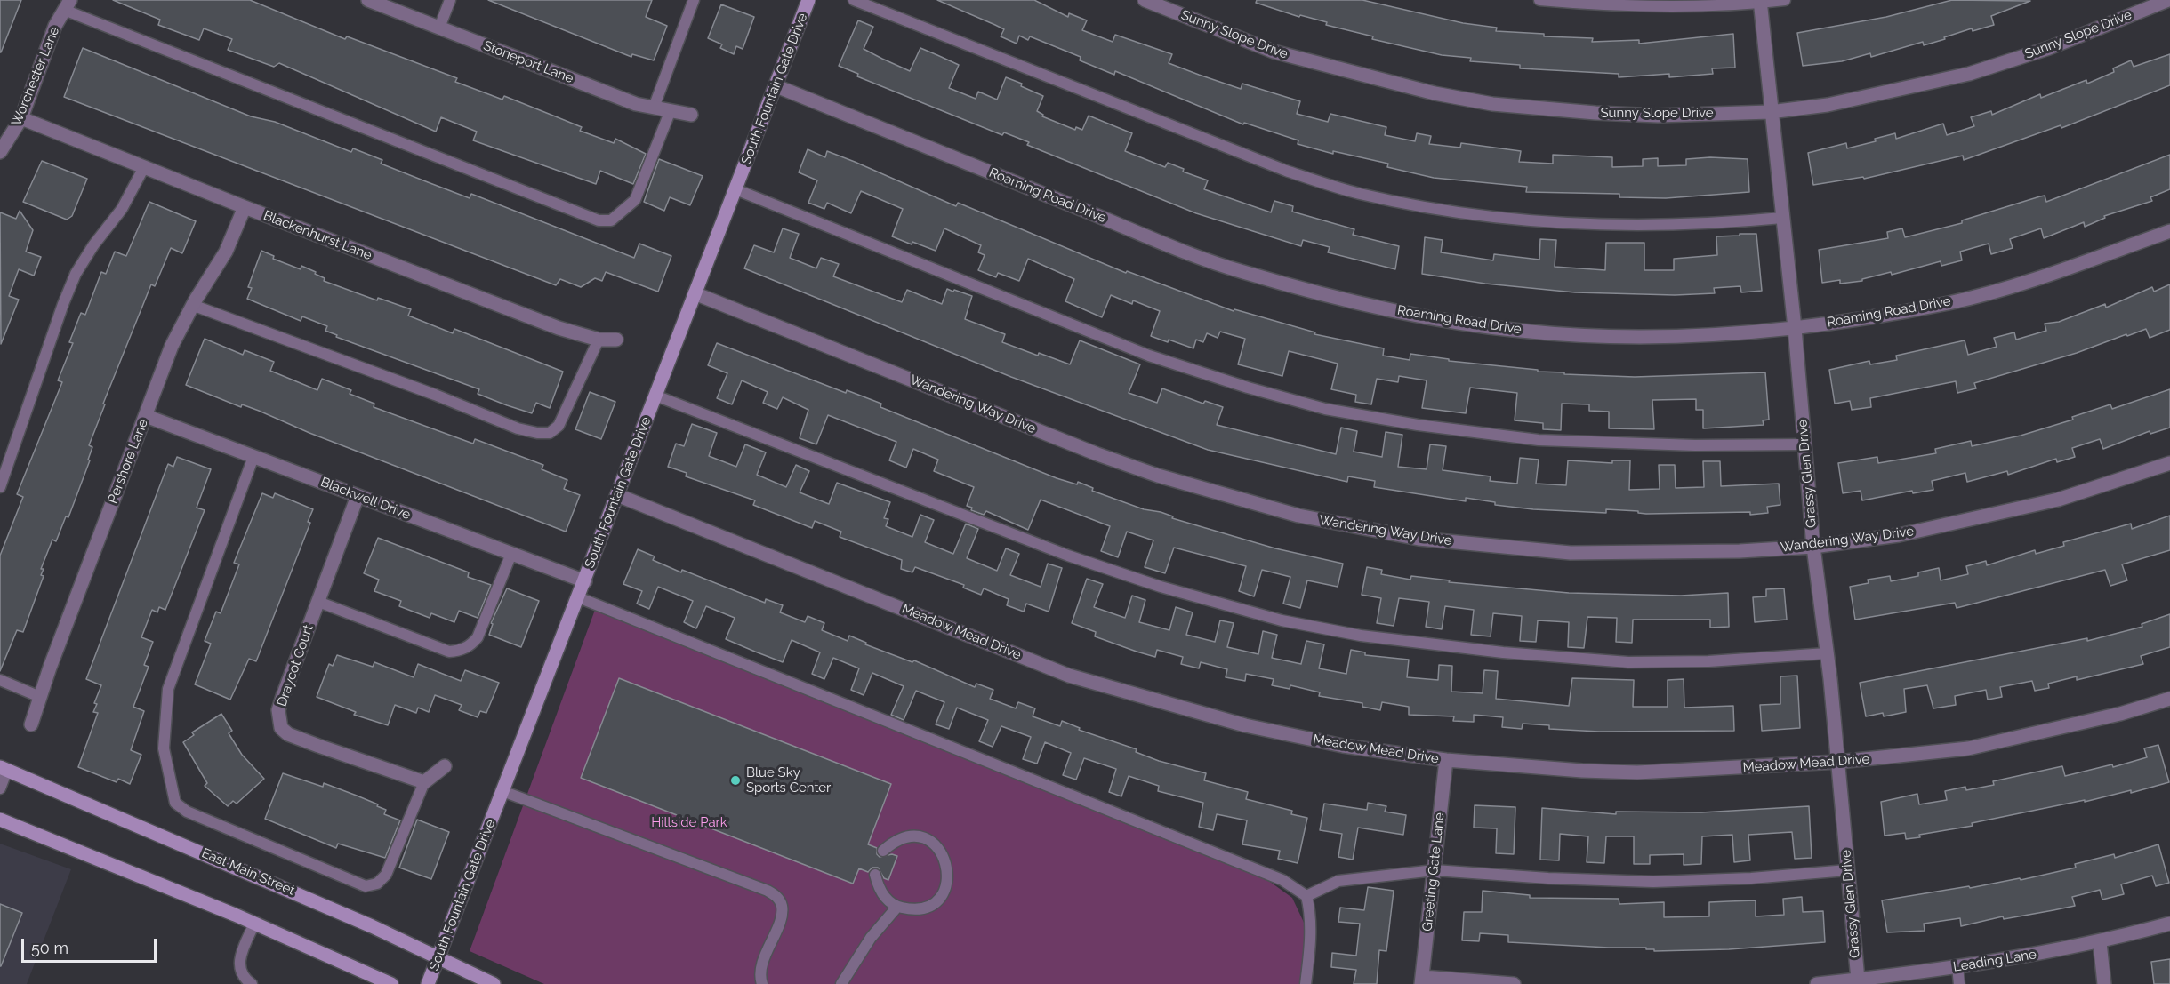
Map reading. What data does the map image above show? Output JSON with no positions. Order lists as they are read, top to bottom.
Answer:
{
  "streets": {
    "street": [
      "Sunny Slope Drive",
      "Stoneport Lane",
      "Worchester Lane",
      "South Fountain Gate Drive",
      "Roaming Road Drive",
      "Blackenhurst Lane",
      "Wandering Way Drive",
      "Pershore Lane",
      "Grassy Glen Drive",
      "Blackwell Drive",
      "Meadow Mead Drive",
      "Draycot Court",
      "East Main Street",
      "Greeting Gate Lane",
      "Leading Lane"
    ]
  },
  "crossings": [
    ["Sunny Slope Drive", "Grassy Glen Drive"],
    ["Worchester Lane", "Blackenhurst Lane"],
    ["South Fountain Gate Drive", "Roaming Road Drive"],
    ["South Fountain Gate Drive", "Wandering Way Drive"],
    ["South Fountain Gate Drive", "Blackwell Drive"],
    ["South Fountain Gate Drive", "Meadow Mead Drive"],
    ["South Fountain Gate Drive", "East Main Street"],
    ["Roaming Road Drive", "Grassy Glen Drive"],
    ["Blackenhurst Lane", "Pershore Lane"],
    ["Wandering Way Drive", "Grassy Glen Drive"],
    ["Pershore Lane", "Blackwell Drive"],
    ["Grassy Glen Drive", "Meadow Mead Drive"],
    ["Grassy Glen Drive", "Leading Lane"],
    ["Blackwell Drive", "Draycot Court"],
    ["Meadow Mead Drive", "Greeting Gate Lane"]
  ],
  "parks": ["Hillside Park"],
  "places": ["Blue Sky Sports Center"],
  "scale_bar": "50 m"
}
